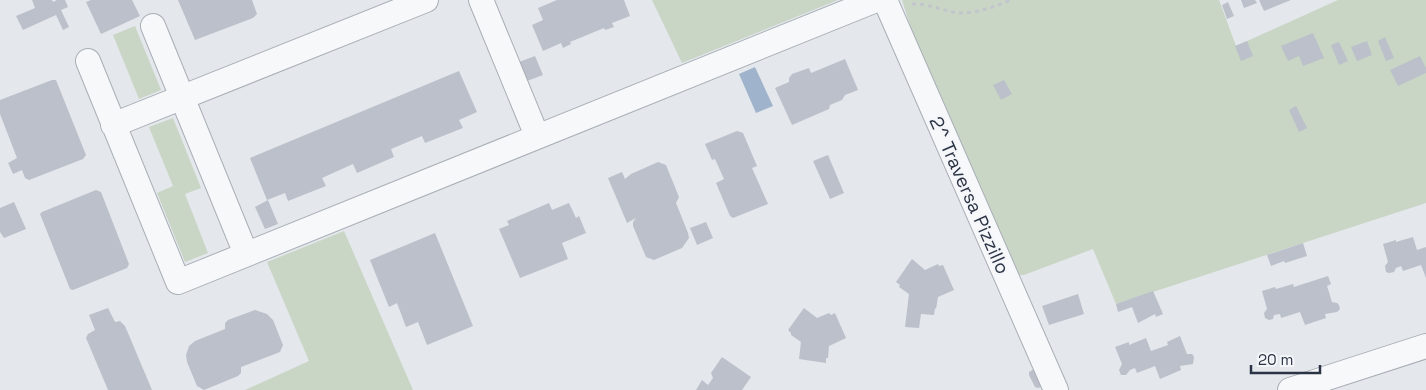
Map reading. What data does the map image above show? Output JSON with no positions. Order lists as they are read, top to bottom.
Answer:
{
  "streets": {
    "street": ["2^ Traversa Pizzillo"]
  },
  "scale_bar": "20 m"
}
